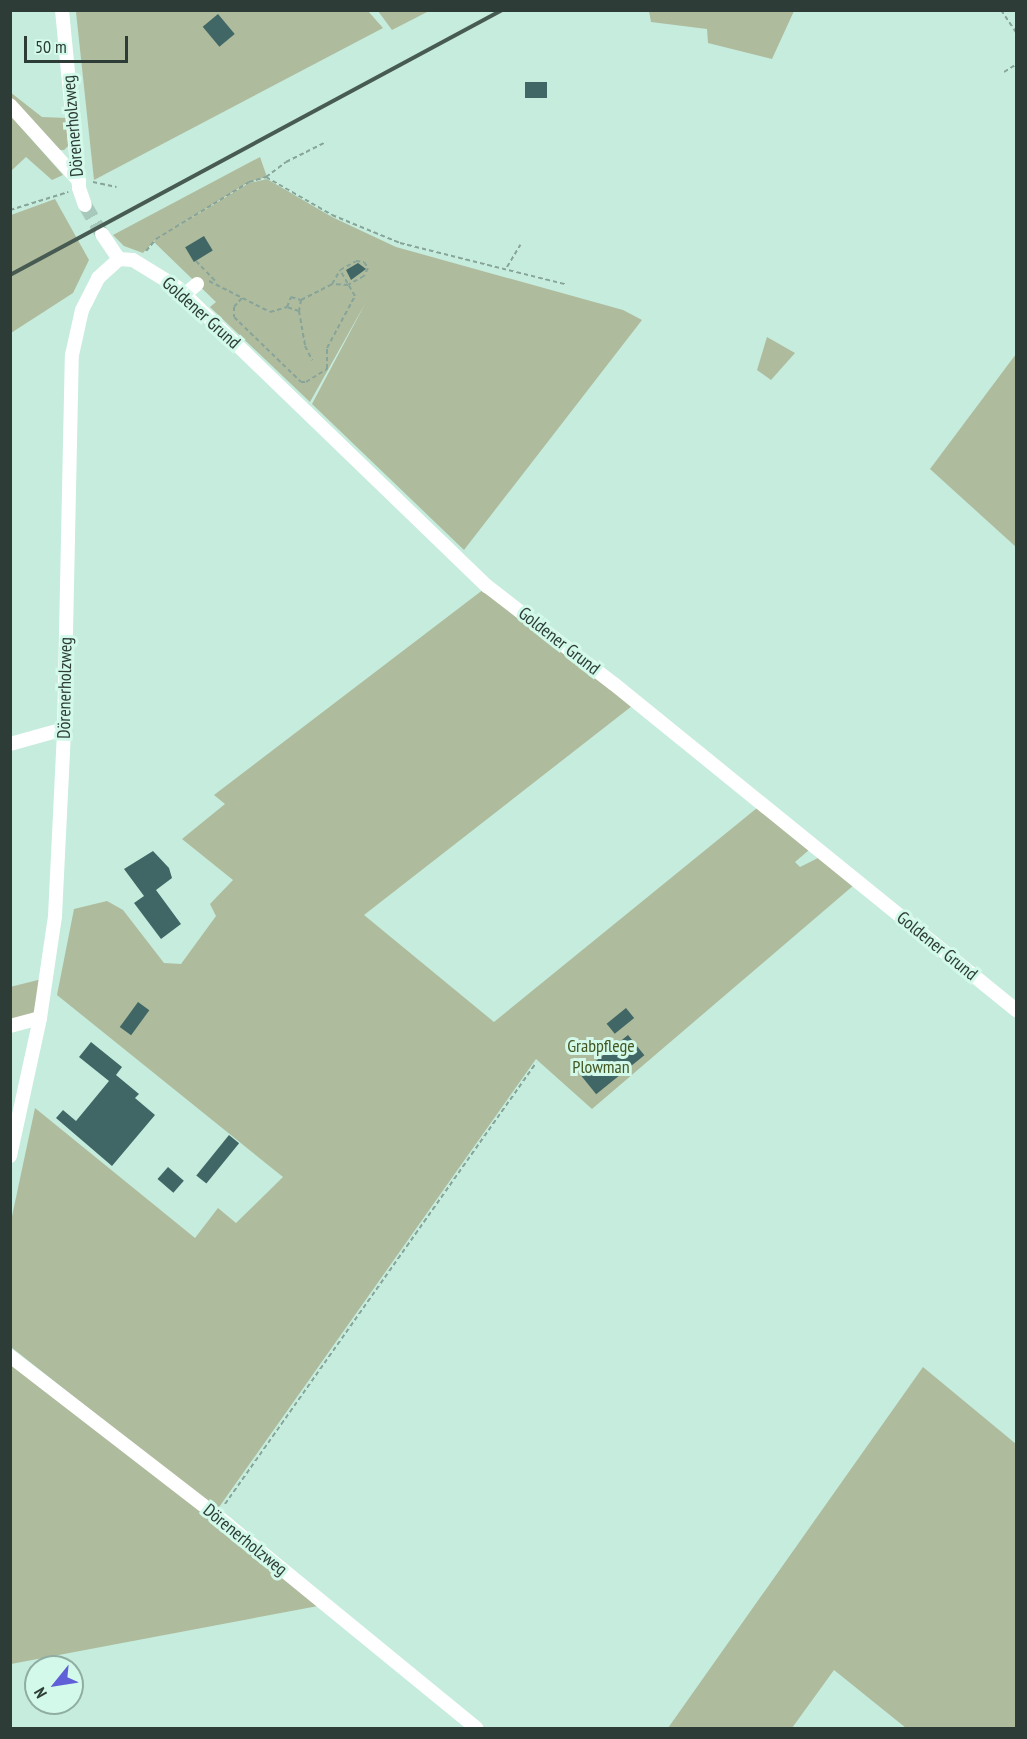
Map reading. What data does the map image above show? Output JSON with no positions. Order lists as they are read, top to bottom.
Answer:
{
  "streets": {
    "street": ["Dörenerholzweg", "Goldener Grund"]
  },
  "crossings": [
    ["Dörenerholzweg", "Goldener Grund"]
  ],
  "parks": ["Grabpflege Plowman"],
  "scale_bar": "50 m",
  "north": "bottom left"
}
